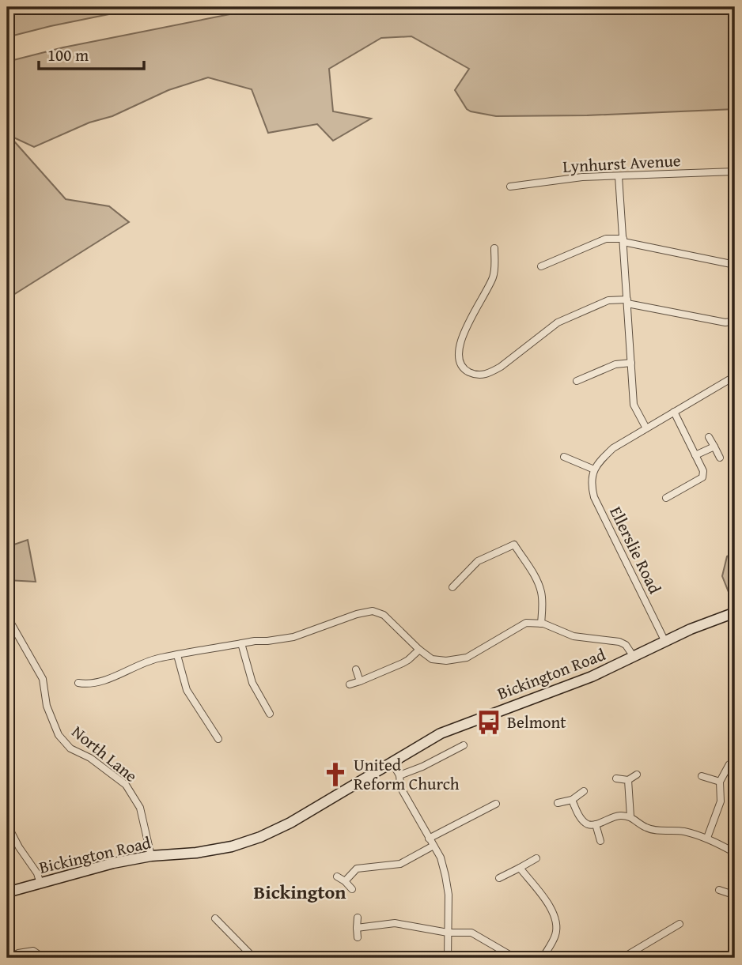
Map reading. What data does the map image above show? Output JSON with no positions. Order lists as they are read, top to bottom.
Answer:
{
  "streets": {
    "main road": ["Bickington Road"],
    "street": ["Lynhurst Avenue", "Ellerslie Road", "North Lane"]
  },
  "crossings": [
    ["Ellerslie Road", "Bickington Road"],
    ["Bickington Road", "North Lane"]
  ],
  "districts": ["Bickington"],
  "places": {
    "bus stop": ["Belmont"],
    "church": ["United Reform Church"]
  },
  "scale_bar": "100 m"
}
